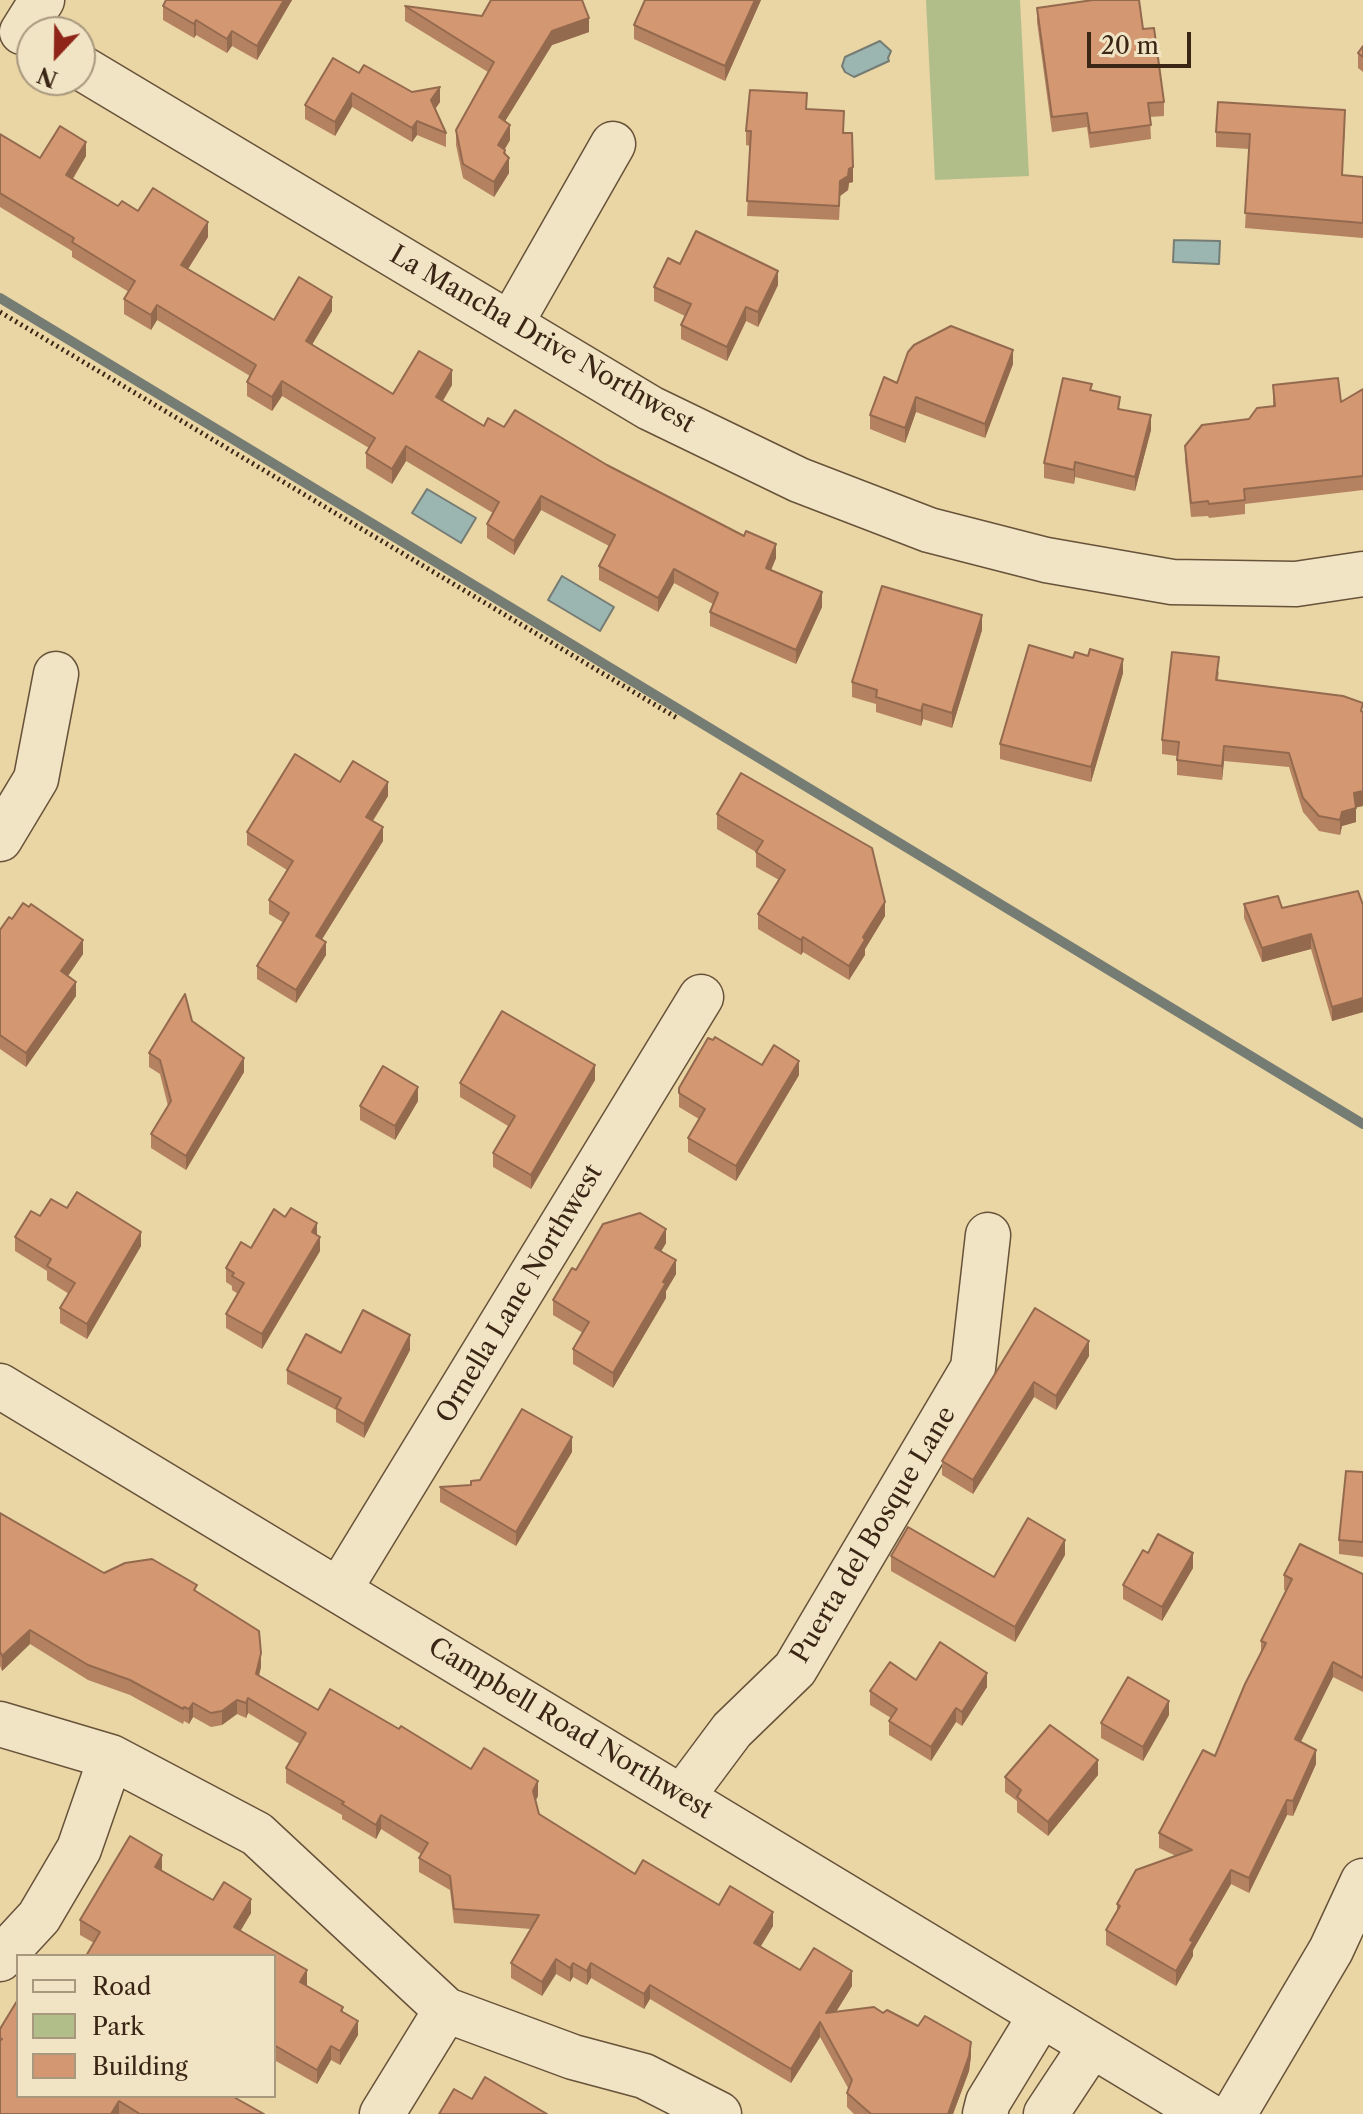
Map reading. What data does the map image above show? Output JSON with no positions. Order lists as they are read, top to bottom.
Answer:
{
  "streets": {
    "street": [
      "La Mancha Drive Northwest",
      "Ornella Lane Northwest",
      "Puerta del Bosque Lane",
      "Campbell Road Northwest"
    ]
  },
  "crossings": [
    ["Ornella Lane Northwest", "Campbell Road Northwest"],
    ["Puerta del Bosque Lane", "Campbell Road Northwest"]
  ],
  "legend": ["Road", "Park", "Building"],
  "scale_bar": "20 m",
  "north": "bottom"
}
